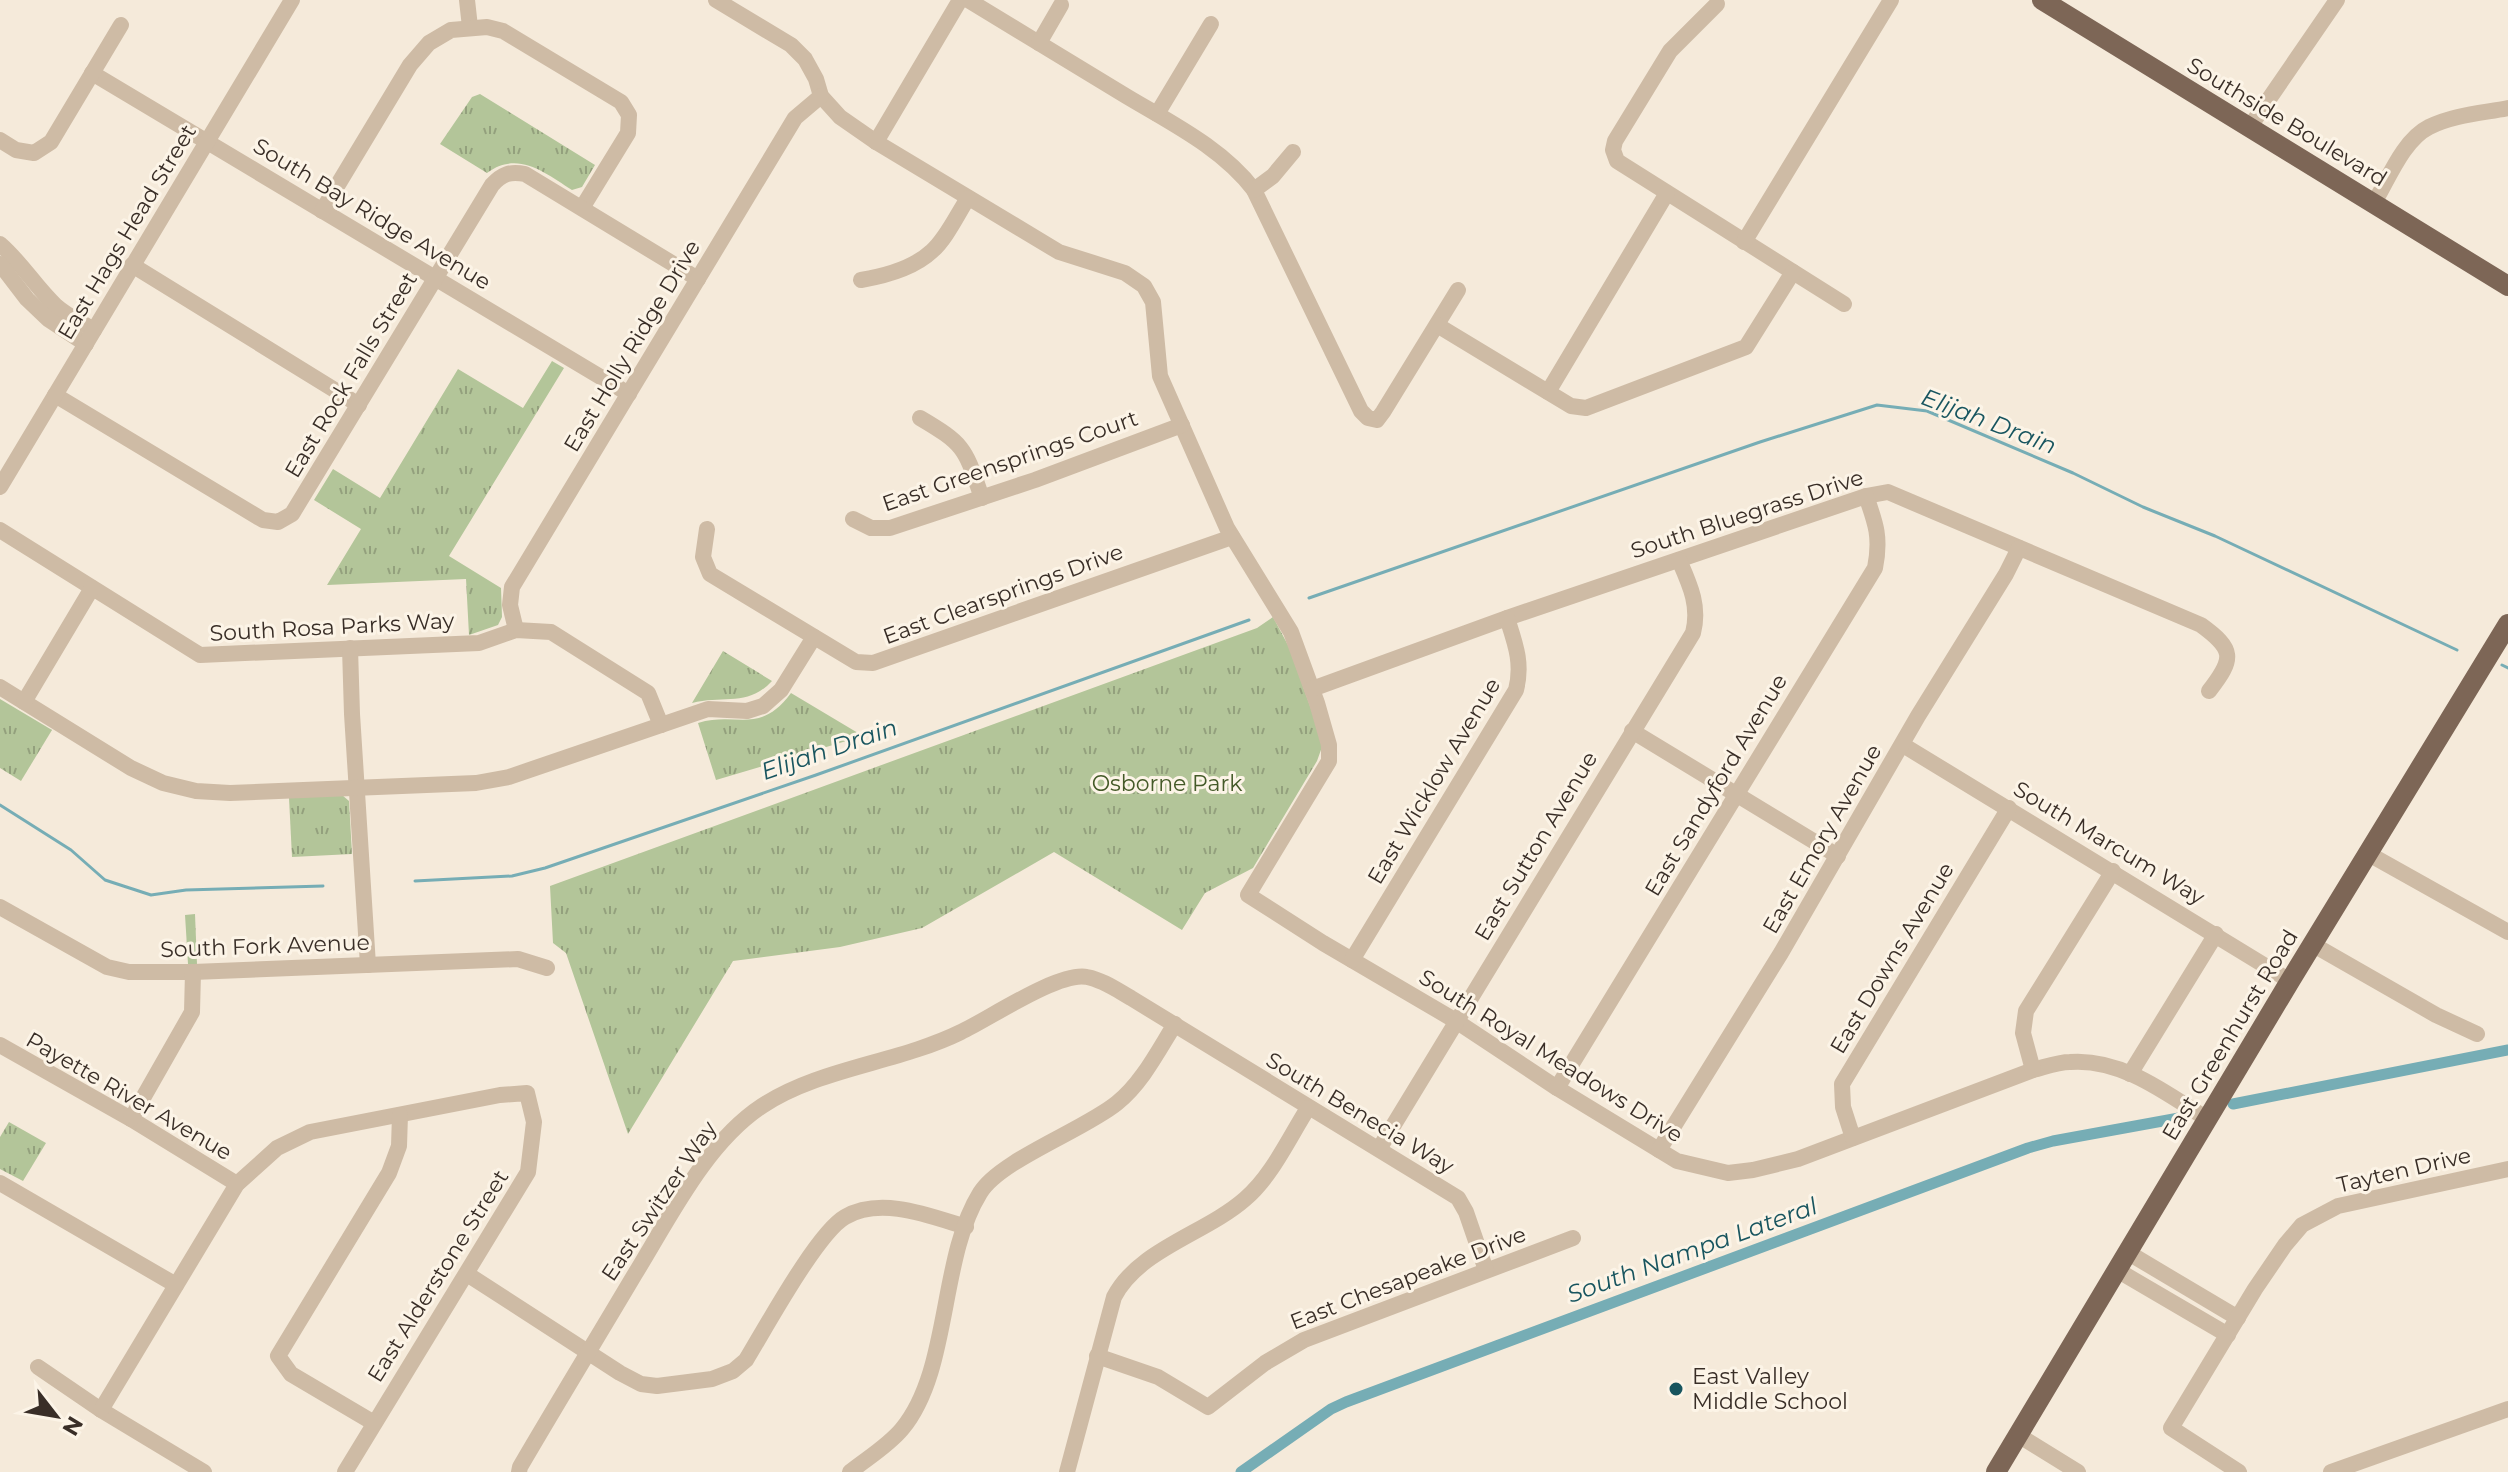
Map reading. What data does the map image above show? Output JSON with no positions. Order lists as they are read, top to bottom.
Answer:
{
  "streets": {
    "main road": ["Southside Boulevard", "East Greenhurst Road"],
    "street": [
      "South Bay Ridge Avenue",
      "East Hags Head Street",
      "East Holly Ridge Drive",
      "East Rock Falls Street",
      "East Greensprings Court",
      "South Bluegrass Drive",
      "East Clearsprings Drive",
      "South Rosa Parks Way",
      "East Wicklow Avenue",
      "East Sandyford Avenue",
      "East Emory Avenue",
      "South Marcum Way",
      "East Sutton Avenue",
      "South Fork Avenue",
      "East Downs Avenue",
      "South Royal Meadows Drive",
      "Payette River Avenue",
      "South Benecia Way",
      "Tayten Drive",
      "East Switzer Way",
      "East Alderstone Street",
      "East Chesapeake Drive"
    ]
  },
  "crossings": [
    ["South Bay Ridge Avenue", "East Hags Head Street"],
    ["South Bay Ridge Avenue", "East Holly Ridge Drive"],
    ["South Bay Ridge Avenue", "East Rock Falls Street"],
    ["East Hags Head Street", "East Rock Falls Street"],
    ["East Holly Ridge Drive", "South Rosa Parks Way"],
    ["South Bluegrass Drive", "East Wicklow Avenue"],
    ["South Bluegrass Drive", "East Sandyford Avenue"],
    ["South Bluegrass Drive", "East Emory Avenue"],
    ["South Bluegrass Drive", "East Sutton Avenue"],
    ["South Bluegrass Drive", "South Royal Meadows Drive"],
    ["East Wicklow Avenue", "South Royal Meadows Drive"],
    ["East Sandyford Avenue", "South Royal Meadows Drive"],
    ["East Emory Avenue", "South Marcum Way"],
    ["East Emory Avenue", "South Royal Meadows Drive"],
    ["South Marcum Way", "East Downs Avenue"],
    ["South Marcum Way", "East Greenhurst Road"],
    ["East Sutton Avenue", "South Royal Meadows Drive"],
    ["East Sutton Avenue", "South Benecia Way"],
    ["East Downs Avenue", "South Royal Meadows Drive"],
    ["East Greenhurst Road", "South Royal Meadows Drive"],
    ["South Benecia Way", "East Switzer Way"],
    ["South Benecia Way", "East Chesapeake Drive"]
  ],
  "water": ["Elijah Drain", "South Nampa Lateral"],
  "parks": ["Osborne Park"],
  "places": ["East Valley Middle School"],
  "north": "bottom right"
}
